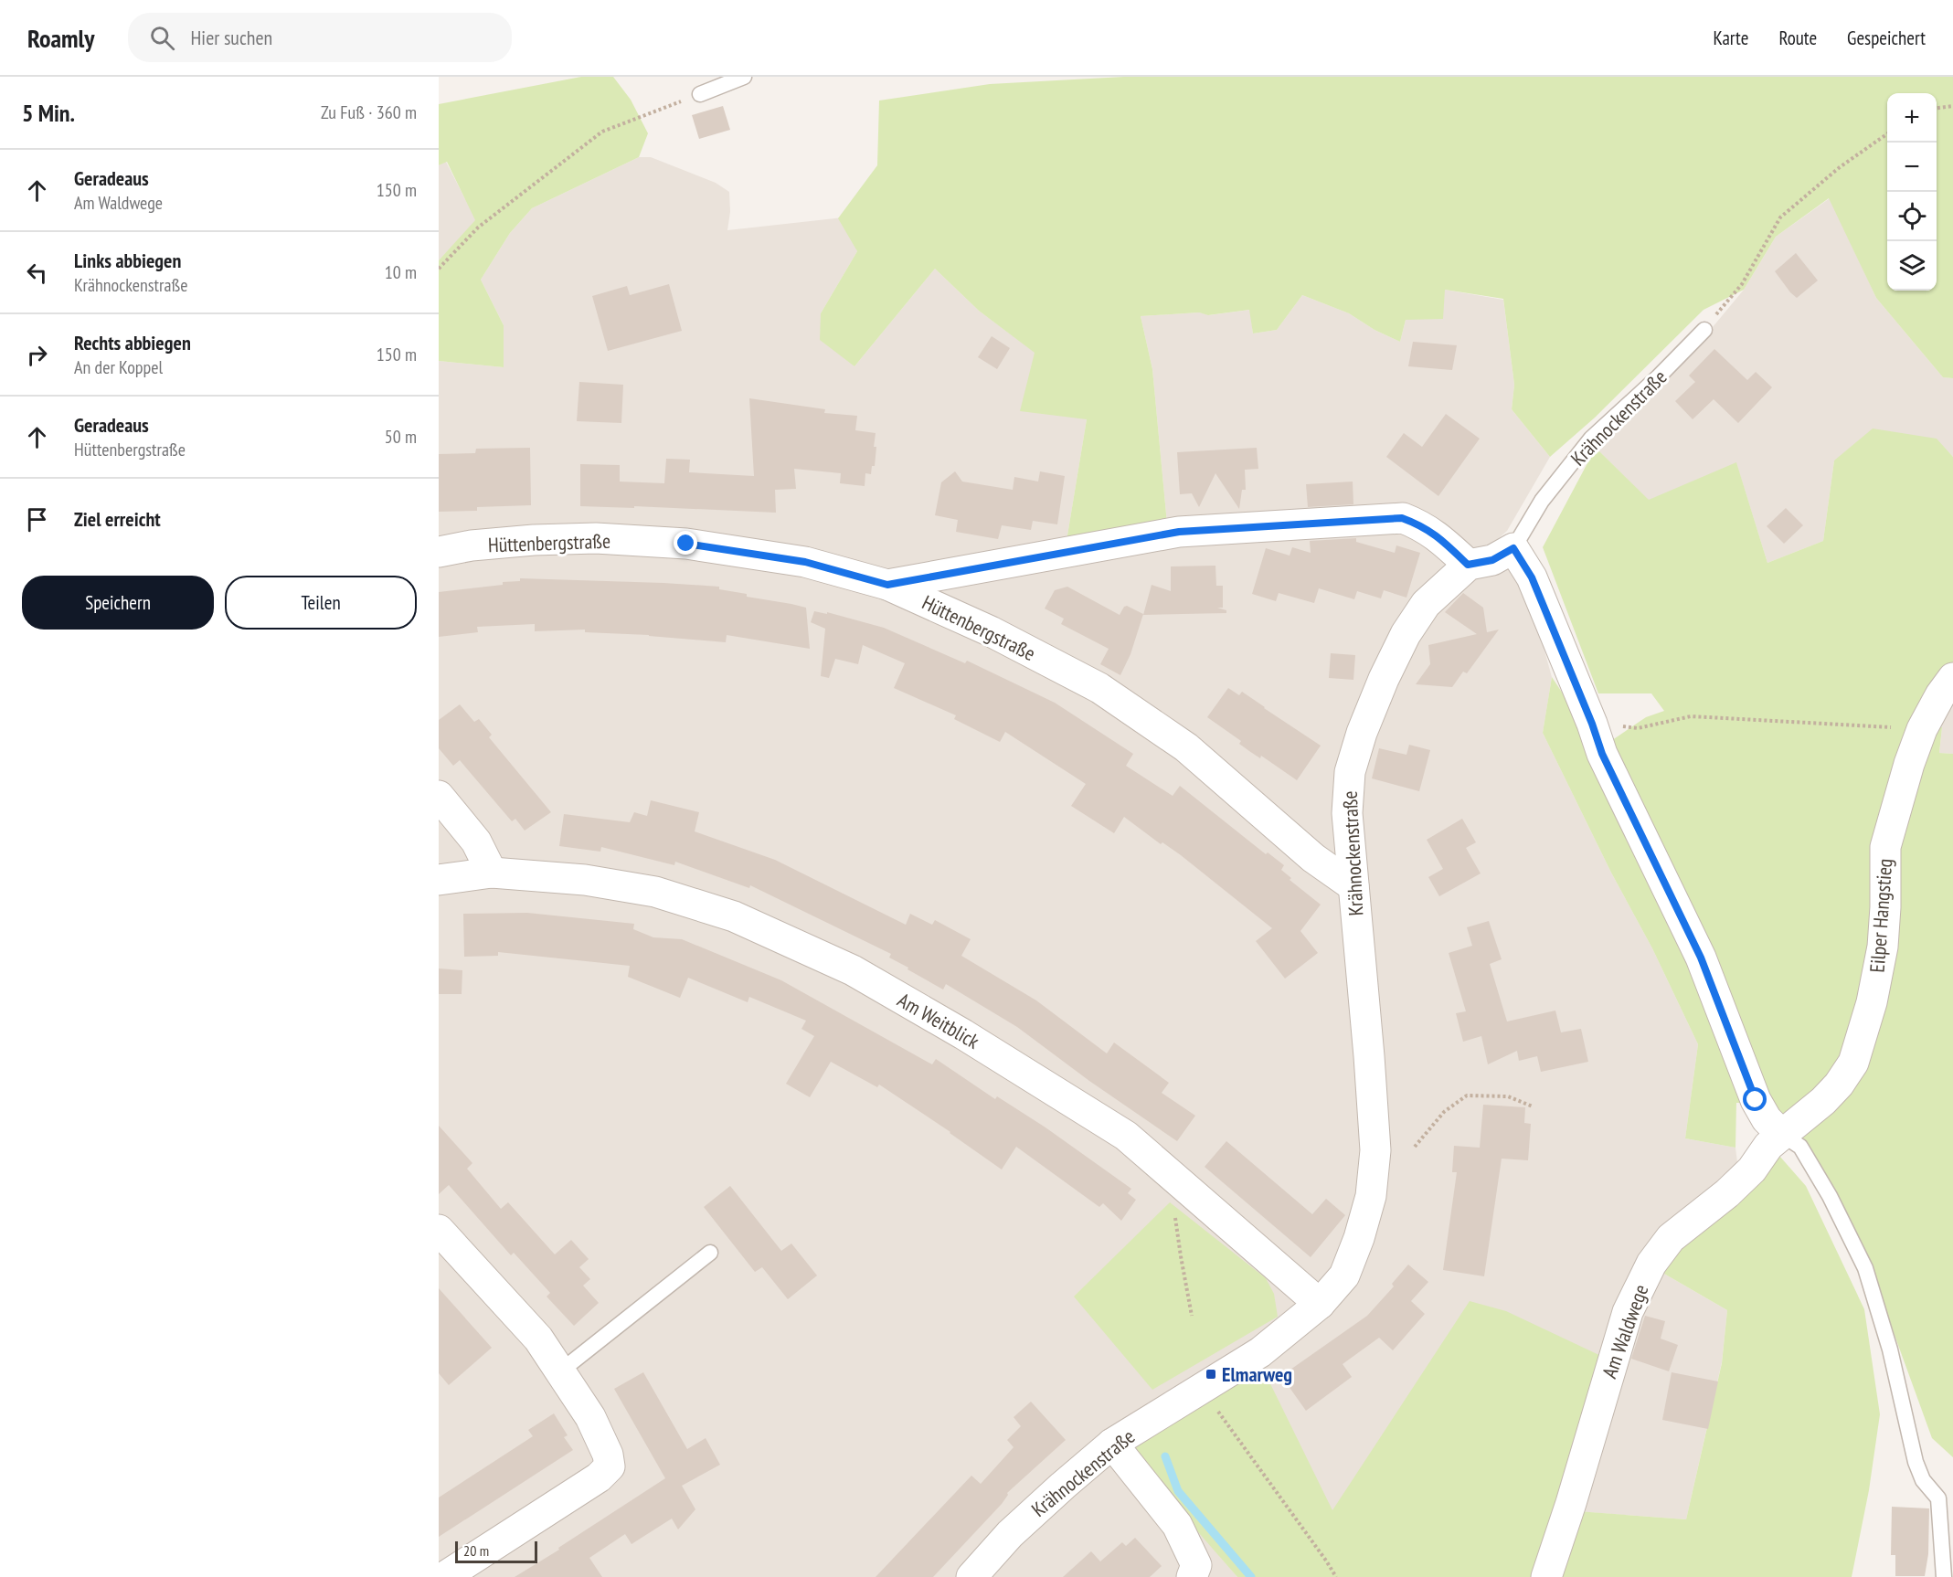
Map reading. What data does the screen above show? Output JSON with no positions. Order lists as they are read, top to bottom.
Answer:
{
  "streets": {
    "street": [
      "Krähnockenstraße",
      "Hüttenbergstraße",
      "Eilper Hangstieg",
      "Am Weitblick",
      "Am Waldwege"
    ]
  },
  "crossings": [
    ["Krähnockenstraße", "Hüttenbergstraße"],
    ["Krähnockenstraße", "Am Weitblick"],
    ["Eilper Hangstieg", "Am Waldwege"]
  ],
  "places": {
    "transit": ["Elmarweg"]
  },
  "scale_bar": "20 m",
  "page": {
    "header": "Roamly",
    "search": "Hier suchen",
    "nav": ["Karte", "Route", "Gespeichert"],
    "heading": ["5 Min.", "Zu Fuß · 360 m"],
    "map_buttons": ["+", "−"],
    "list": [
      ["Geradeaus", "Am Waldwege", "150 m"],
      ["Links abbiegen", "Krähnockenstraße", "10 m"],
      ["Rechts abbiegen", "An der Koppel", "150 m"],
      ["Geradeaus", "Hüttenbergstraße", "50 m"],
      "Ziel erreicht"
    ],
    "buttons": ["Speichern", "Teilen"],
    "scale": "20 m"
  }
}
